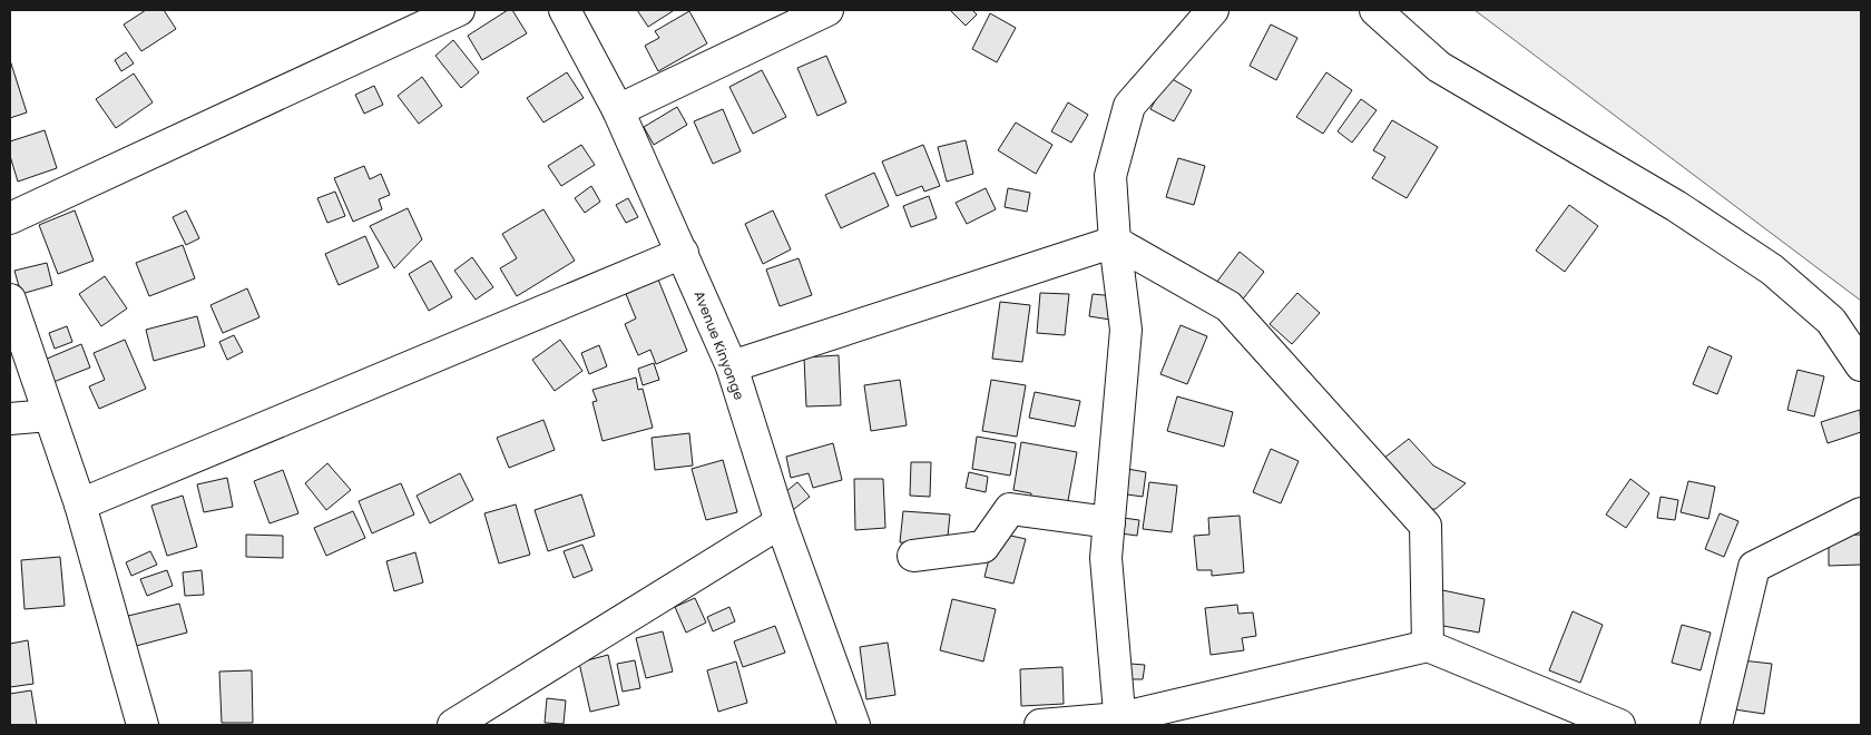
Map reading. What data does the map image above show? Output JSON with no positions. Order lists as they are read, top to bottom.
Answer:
{
  "streets": {
    "street": ["Avenue Kinyonge"]
  }
}
